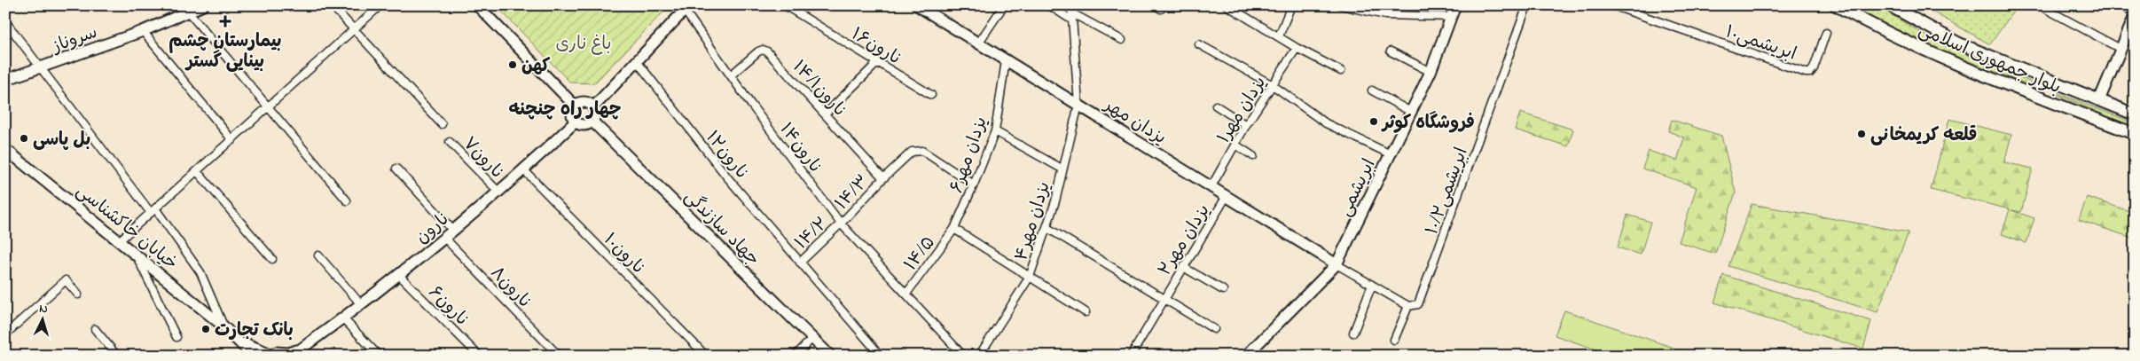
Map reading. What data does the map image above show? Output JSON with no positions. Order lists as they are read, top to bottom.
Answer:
{
  "streets": {
    "main road": ["بلوار جمهوری اسلامی"],
    "street": [
      "سروناز",
      "ابریشمی۱۰",
      "نارون۱۶",
      "۱۴/۱نارون",
      "یزدان مهر۱",
      "یزدان مهر",
      "نارون۱۴",
      "نارون۱۲",
      "یزدان مهر۶",
      "نارون۷",
      "ابریشمی",
      "۱۰/۲ابریشمی",
      "۱۴/۳",
      "یزدان مهر۴",
      "خیابان خاکشناسی",
      "نارون",
      "جهاد سازندگی",
      "۱۴/۲",
      "یزدان مهر۲",
      "نارون۱۰",
      "۱۴/۵",
      "نارون۸",
      "نارون۶"
    ]
  },
  "crossings": [
    ["۱۴/۱نارون", "نارون۱۴"],
    ["۱۴/۱نارون", "۱۴/۳"],
    ["یزدان مهر۱", "یزدان مهر"],
    ["یزدان مهر", "یزدان مهر۶"],
    ["یزدان مهر", "ابریشمی"],
    ["یزدان مهر", "یزدان مهر۴"],
    ["یزدان مهر", "یزدان مهر۲"],
    ["نارون۱۴", "۱۴/۳"],
    ["نارون۱۴", "۱۴/۲"],
    ["نارون۱۴", "۱۴/۵"],
    ["نارون۱۲", "۱۴/۲"],
    ["یزدان مهر۶", "۱۴/۳"],
    ["یزدان مهر۶", "۱۴/۵"],
    ["نارون۷", "نارون"],
    ["۱۴/۳", "۱۴/۲"],
    ["خیابان خاکشناسی", "نارون"],
    ["نارون", "جهاد سازندگی"],
    ["نارون", "نارون۱۰"],
    ["نارون", "نارون۸"],
    ["نارون", "نارون۶"]
  ],
  "districts": ["چهار راه چنچنه"],
  "parks": ["باغ ناری"],
  "places": {
    "health": ["بیمارستان چشم بینایی گستر"],
    "other": [
      "کهن",
      "فروشگاه کوثر",
      "قلعه کریمخانی",
      "بل پاسی",
      "بانک تجارت"
    ]
  },
  "north": "top"
}
